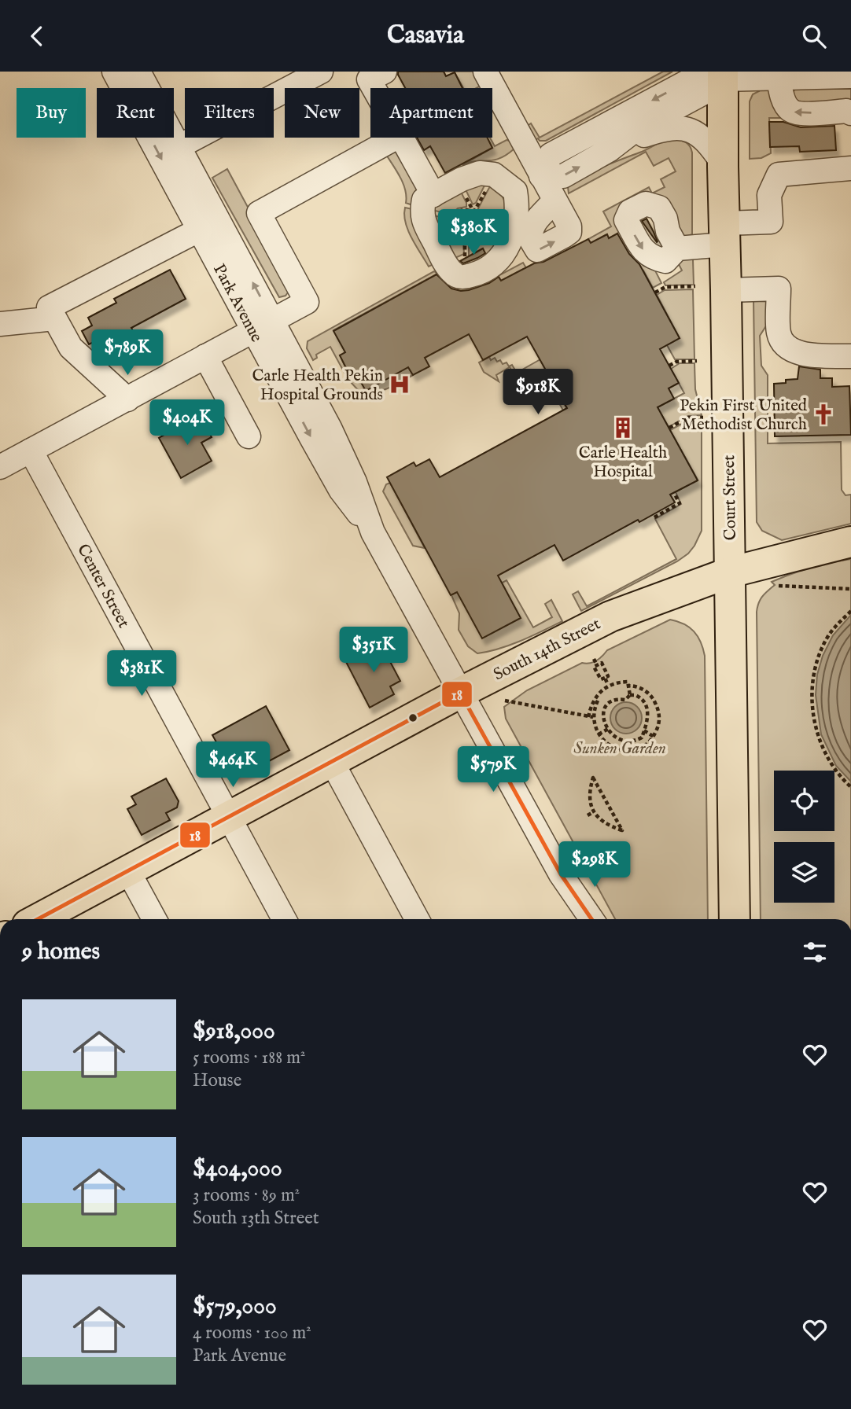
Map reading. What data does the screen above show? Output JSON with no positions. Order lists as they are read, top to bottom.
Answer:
{
  "streets": {
    "main road": ["Court Street", "South 14th Street"],
    "street": ["Park Avenue", "Center Street"]
  },
  "crossings": [
    ["Park Avenue", "South 14th Street"],
    ["Court Street", "South 14th Street"],
    ["Center Street", "South 14th Street"]
  ],
  "parks": ["Sunken Garden"],
  "places": {
    "hospital": ["Carle Health Pekin Hospital Grounds"],
    "church": ["Pekin First United Methodist Church"],
    "building": ["Carle Health Hospital"]
  },
  "lines": ["transit line 18"],
  "page": {
    "header": "Casavia",
    "chip": [
      "Buy",
      "Rent",
      "Filters",
      "New",
      "Apartment"
    ],
    "price": [
      "$380K",
      "$789K",
      "$918K",
      "$404K",
      "$351K",
      "$381K",
      "$464K",
      "$579K",
      "$298K"
    ],
    "heading": "9 homes",
    "list": [
      {
        "name": "$918,000",
        "note": "5 rooms · 188 m² · House"
      },
      {
        "name": "$404,000",
        "note": "3 rooms · 89 m² · South 13th Street"
      },
      {
        "name": "$579,000",
        "note": "4 rooms · 100 m² · Park Avenue"
      }
    ]
  }
}
